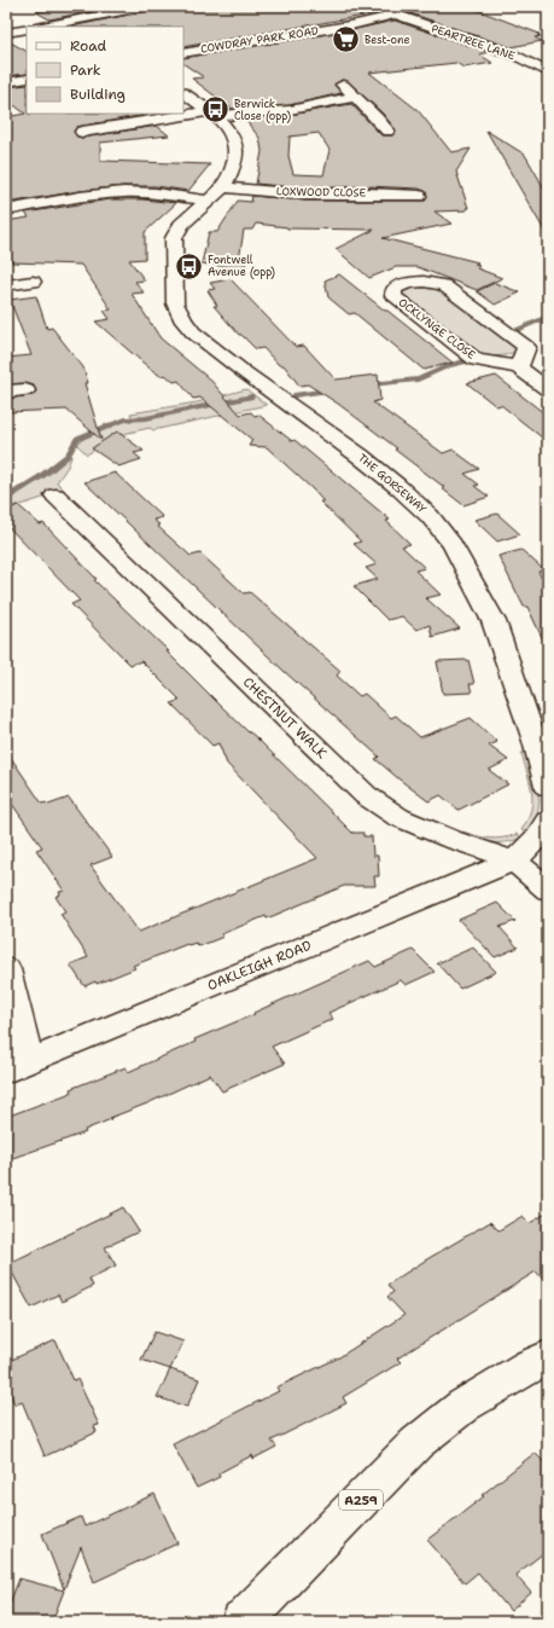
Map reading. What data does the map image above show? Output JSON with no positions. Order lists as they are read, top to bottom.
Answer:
{
  "streets": {
    "main road": [
      "COWDRAY PARK ROAD",
      "PEARTREE LANE",
      "LOXWOOD CLOSE",
      "OCKLYNGE CLOSE",
      "THE GORSEWAY",
      "CHESTNUT WALK",
      "OAKLEIGH ROAD",
      "A259"
    ]
  },
  "crossings": [
    ["COWDRAY PARK ROAD", "PEARTREE LANE"],
    ["LOXWOOD CLOSE", "THE GORSEWAY"],
    ["CHESTNUT WALK", "OAKLEIGH ROAD"]
  ],
  "places": {
    "supermarket": ["Best-one"],
    "bus stop": ["Berwick Close (opp)", "Fontwell Avenue (opp)"]
  },
  "legend": ["Road", "Park", "Building"]
}
